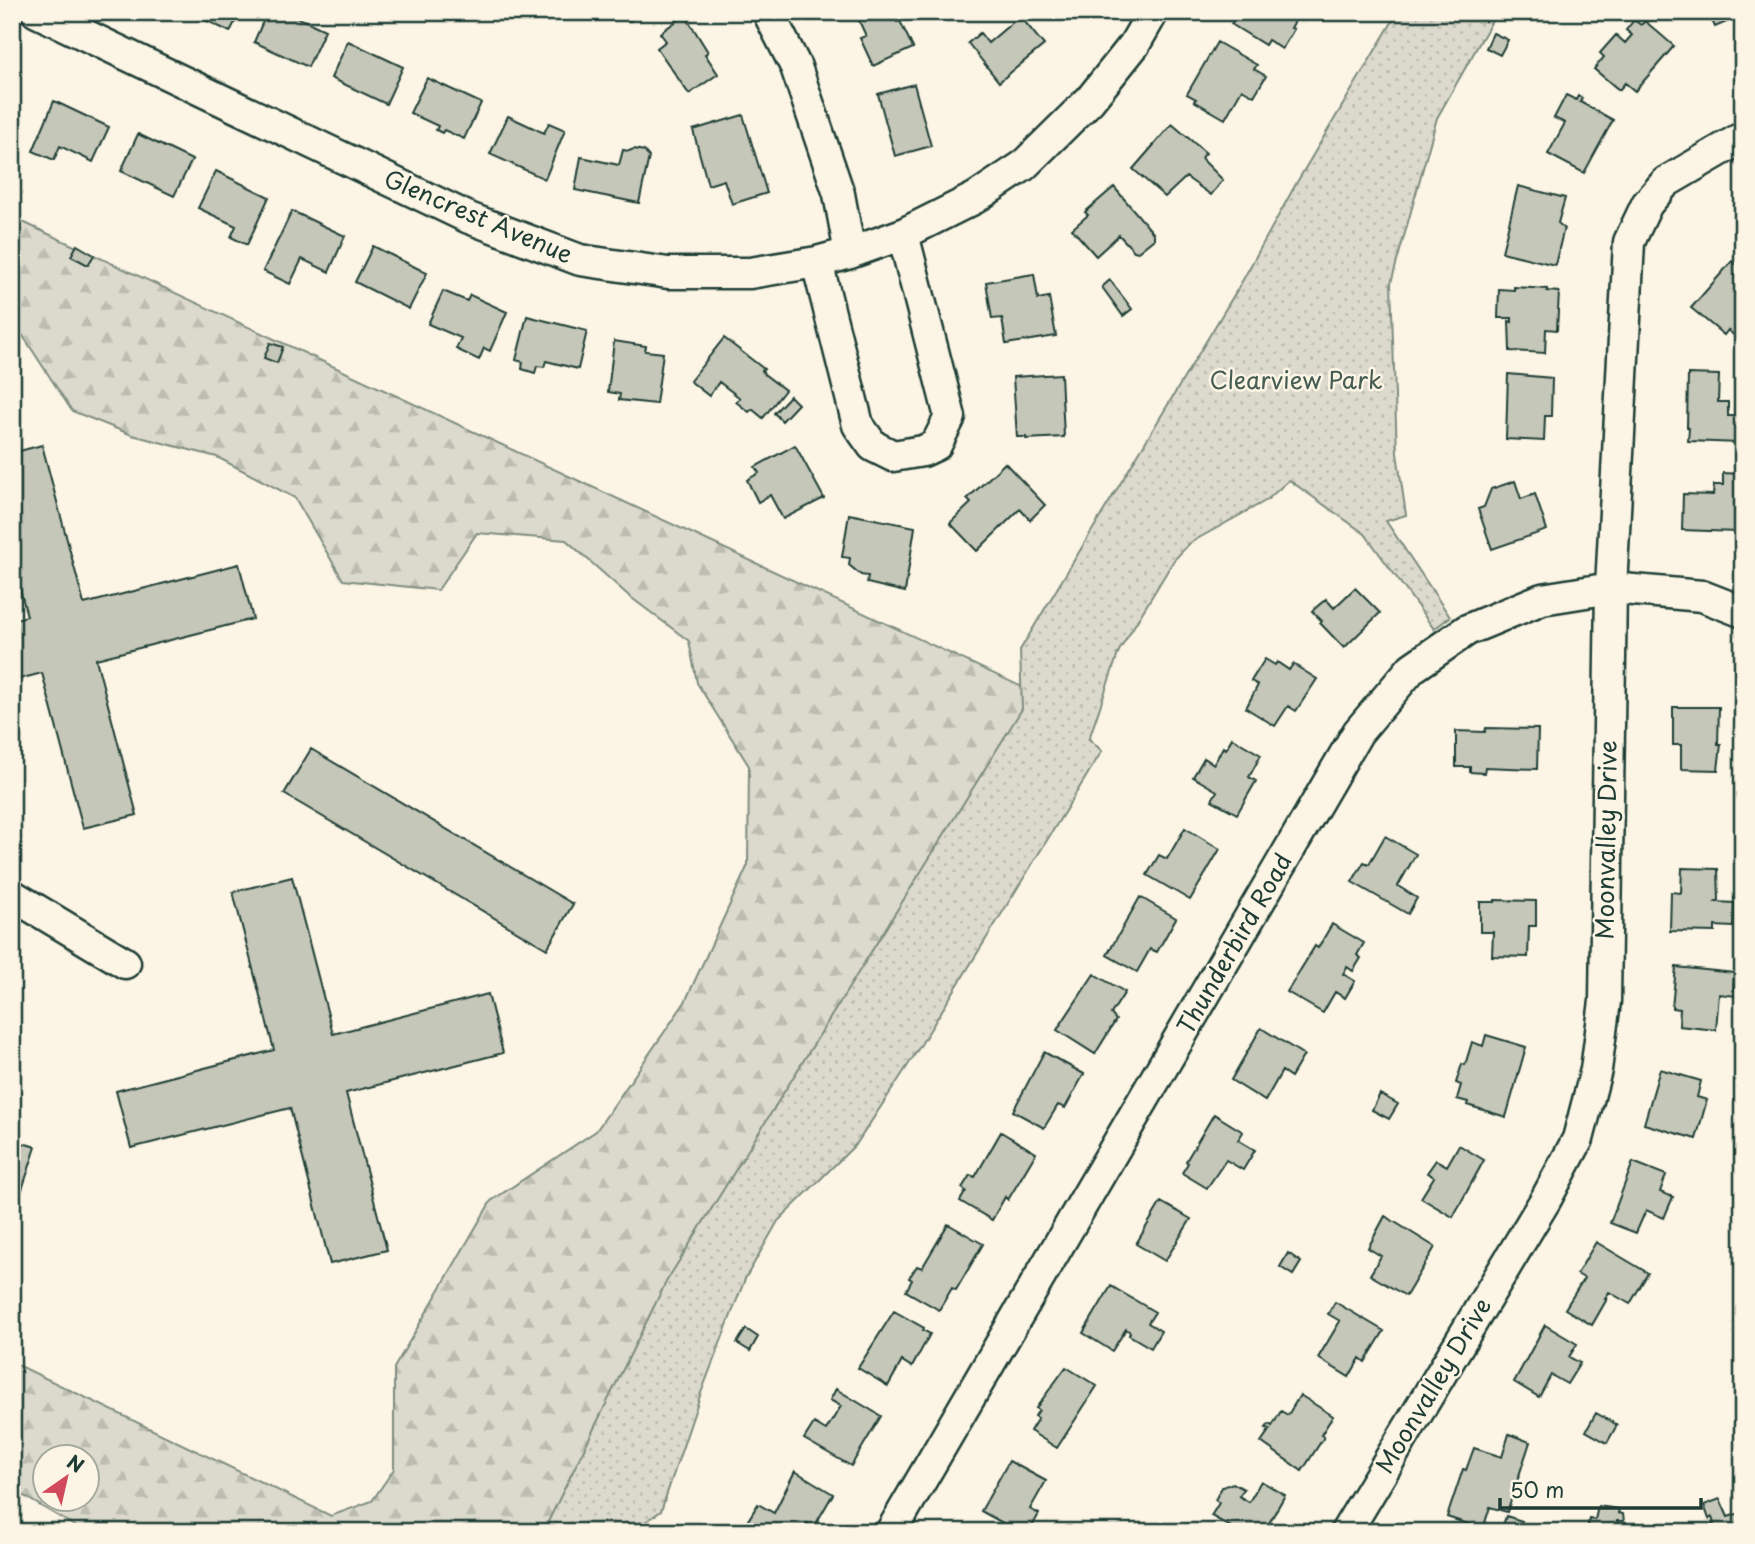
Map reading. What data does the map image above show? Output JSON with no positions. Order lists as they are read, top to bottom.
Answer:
{
  "streets": {
    "street": ["Glencrest Avenue", "Moonvalley Drive", "Thunderbird Road"]
  },
  "crossings": [
    ["Moonvalley Drive", "Thunderbird Road"]
  ],
  "parks": ["Clearview Park"],
  "scale_bar": "50 m",
  "north": "top right"
}
